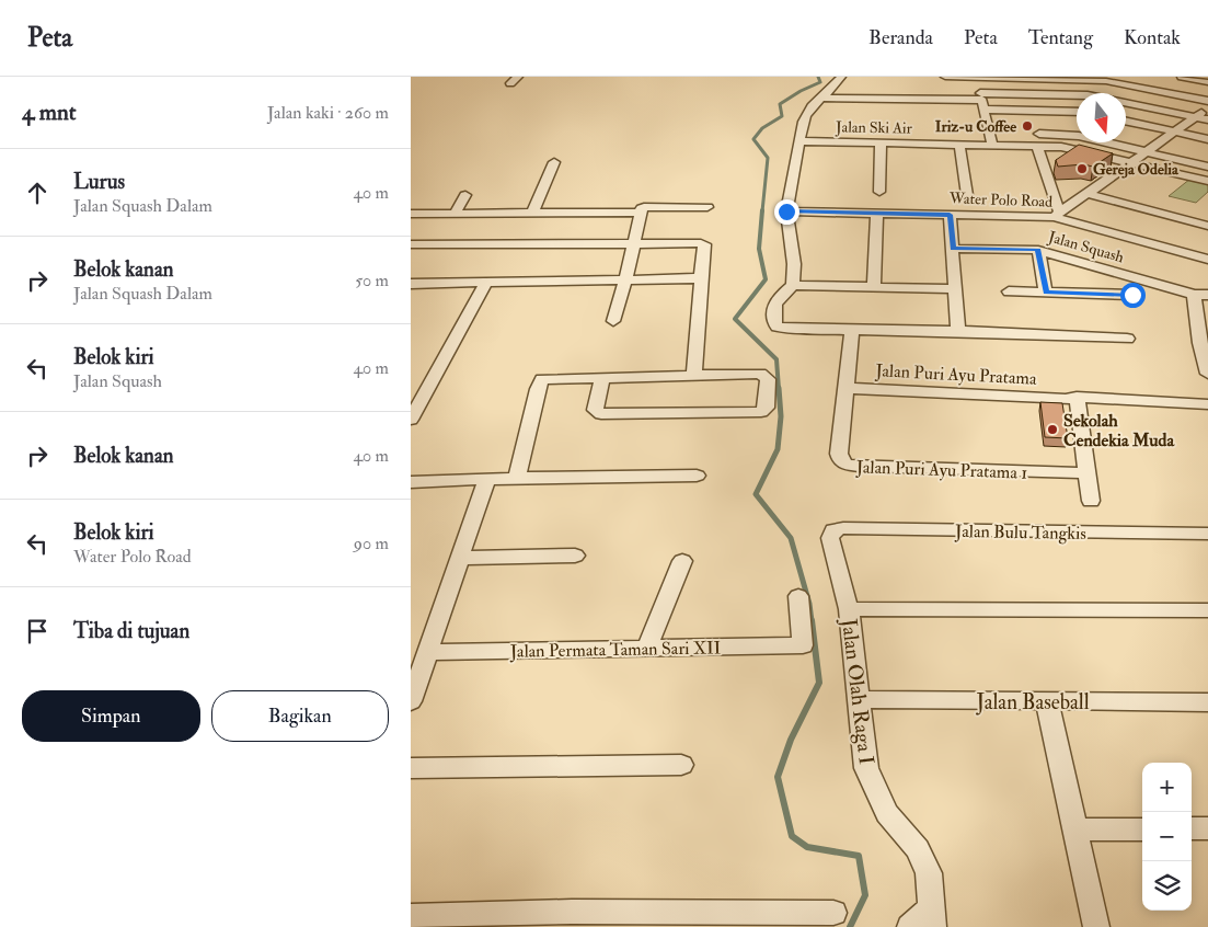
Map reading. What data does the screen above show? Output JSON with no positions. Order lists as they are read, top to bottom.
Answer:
{
  "streets": {
    "street": [
      "Jalan Ski Air",
      "Water Polo Road",
      "Jalan Squash",
      "Jalan Puri Ayu Pratama",
      "Jalan Puri Ayu Pratama 1",
      "Jalan Bulu Tangkis",
      "Jalan Permata Taman Sari XII",
      "Jalan Olah Raga I",
      "Jalan Baseball"
    ]
  },
  "crossings": [
    ["Jalan Puri Ayu Pratama", "Jalan Puri Ayu Pratama 1"],
    ["Jalan Bulu Tangkis", "Jalan Olah Raga I"],
    ["Jalan Olah Raga I", "Jalan Baseball"]
  ],
  "places": ["Iriz-u Coffee", "Gereja Odelia", "Sekolah Cendekia Muda"],
  "north": "bottom",
  "page": {
    "header": "Peta",
    "nav": [
      "Beranda",
      "Peta",
      "Tentang",
      "Kontak"
    ],
    "heading": ["4 mnt", "Jalan kaki · 260 m"],
    "list": [
      ["Lurus", "Jalan Squash Dalam", "40 m"],
      ["Belok kanan", "Jalan Squash Dalam", "50 m"],
      ["Belok kiri", "Jalan Squash", "40 m"],
      ["Belok kanan", "40 m"],
      ["Belok kiri", "Water Polo Road", "90 m"],
      "Tiba di tujuan"
    ],
    "buttons": ["Simpan", "Bagikan"],
    "map_buttons": ["+", "−"]
  }
}
